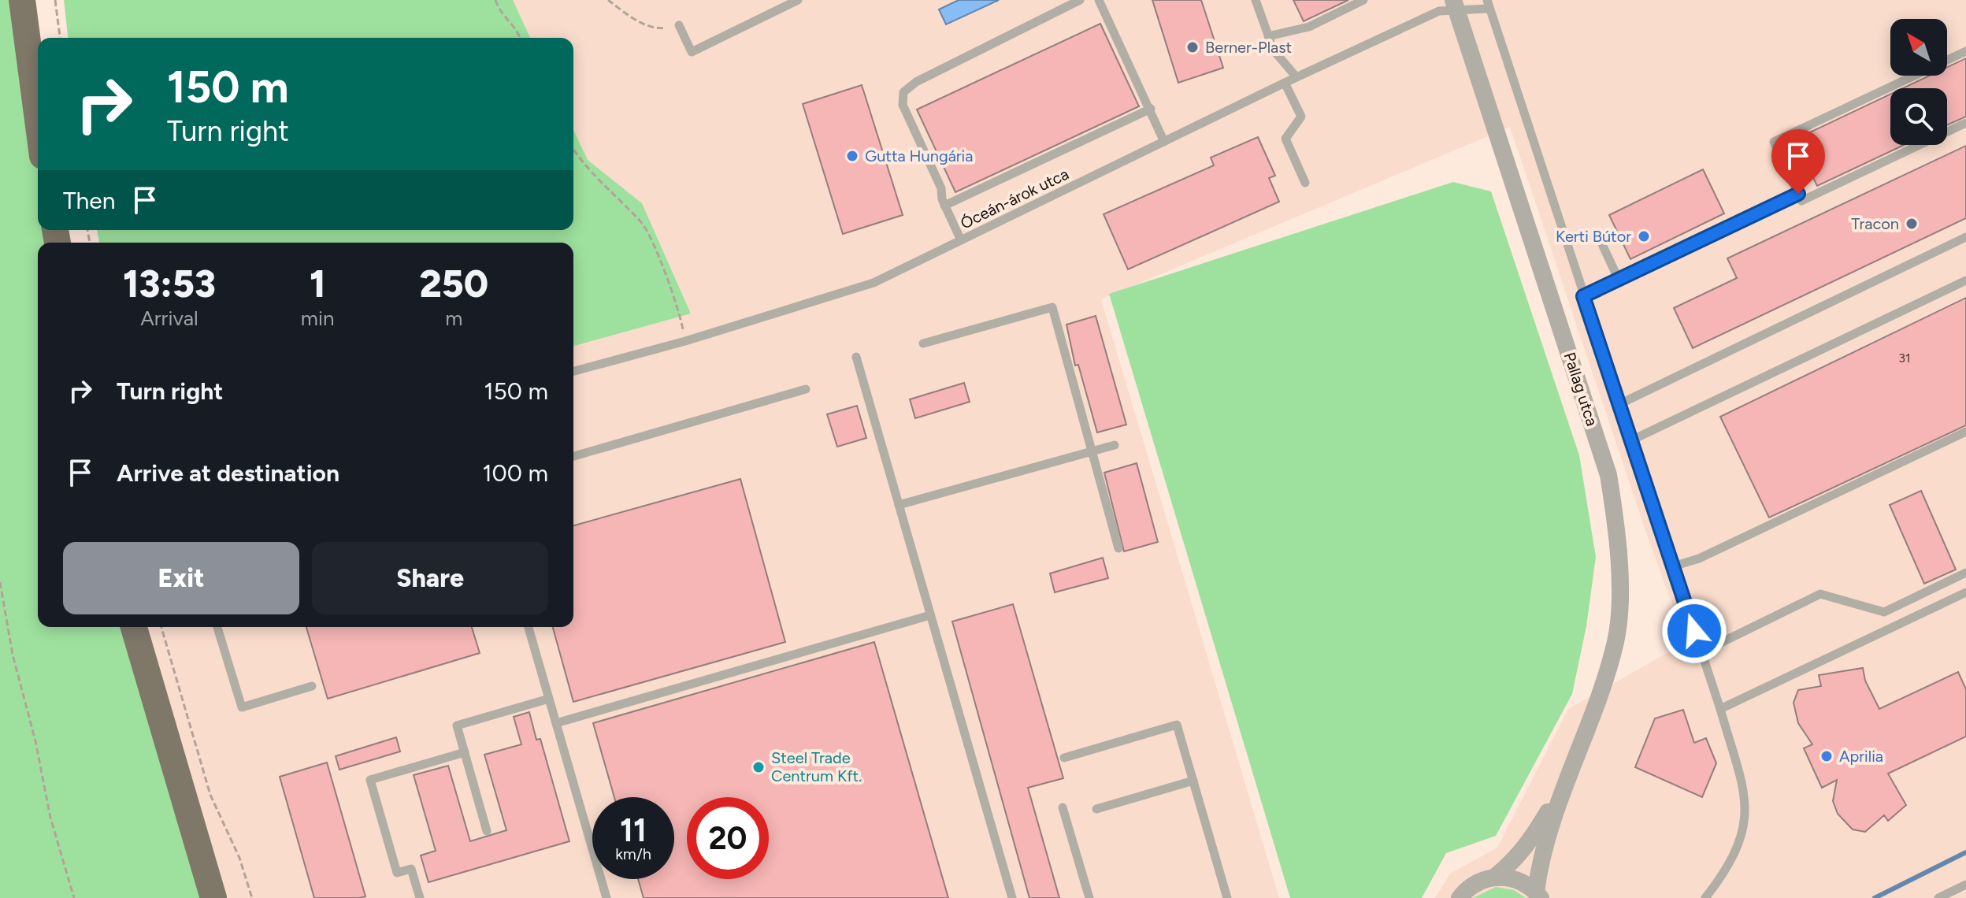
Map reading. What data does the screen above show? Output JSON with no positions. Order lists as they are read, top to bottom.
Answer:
{
  "streets": {
    "street": ["Pallag utca"],
    "lane": ["Óceán-árok utca"]
  },
  "crossings": [
    ["Óceán-árok utca", "Pallag utca"]
  ],
  "places": [
    "Berner-Plast",
    "Gutta Hungária",
    "Tracon",
    "Kerti Bútor",
    "Aprilia",
    "Steel Trade Centrum Kft."
  ],
  "house_numbers": ["31"],
  "north": "top left",
  "page": {
    "turn": ["150 m", "Turn right"],
    "then": "Then",
    "eta": [
      "13:53",
      "Arrival",
      "1",
      "min",
      "250",
      "m"
    ],
    "list": [
      {
        "name": "Turn right",
        "value": "150 m"
      },
      {
        "name": "Arrive at destination",
        "value": "100 m"
      }
    ],
    "buttons": ["Exit", "Share"],
    "speed": "11 km/h",
    "limit": "20"
  }
}
